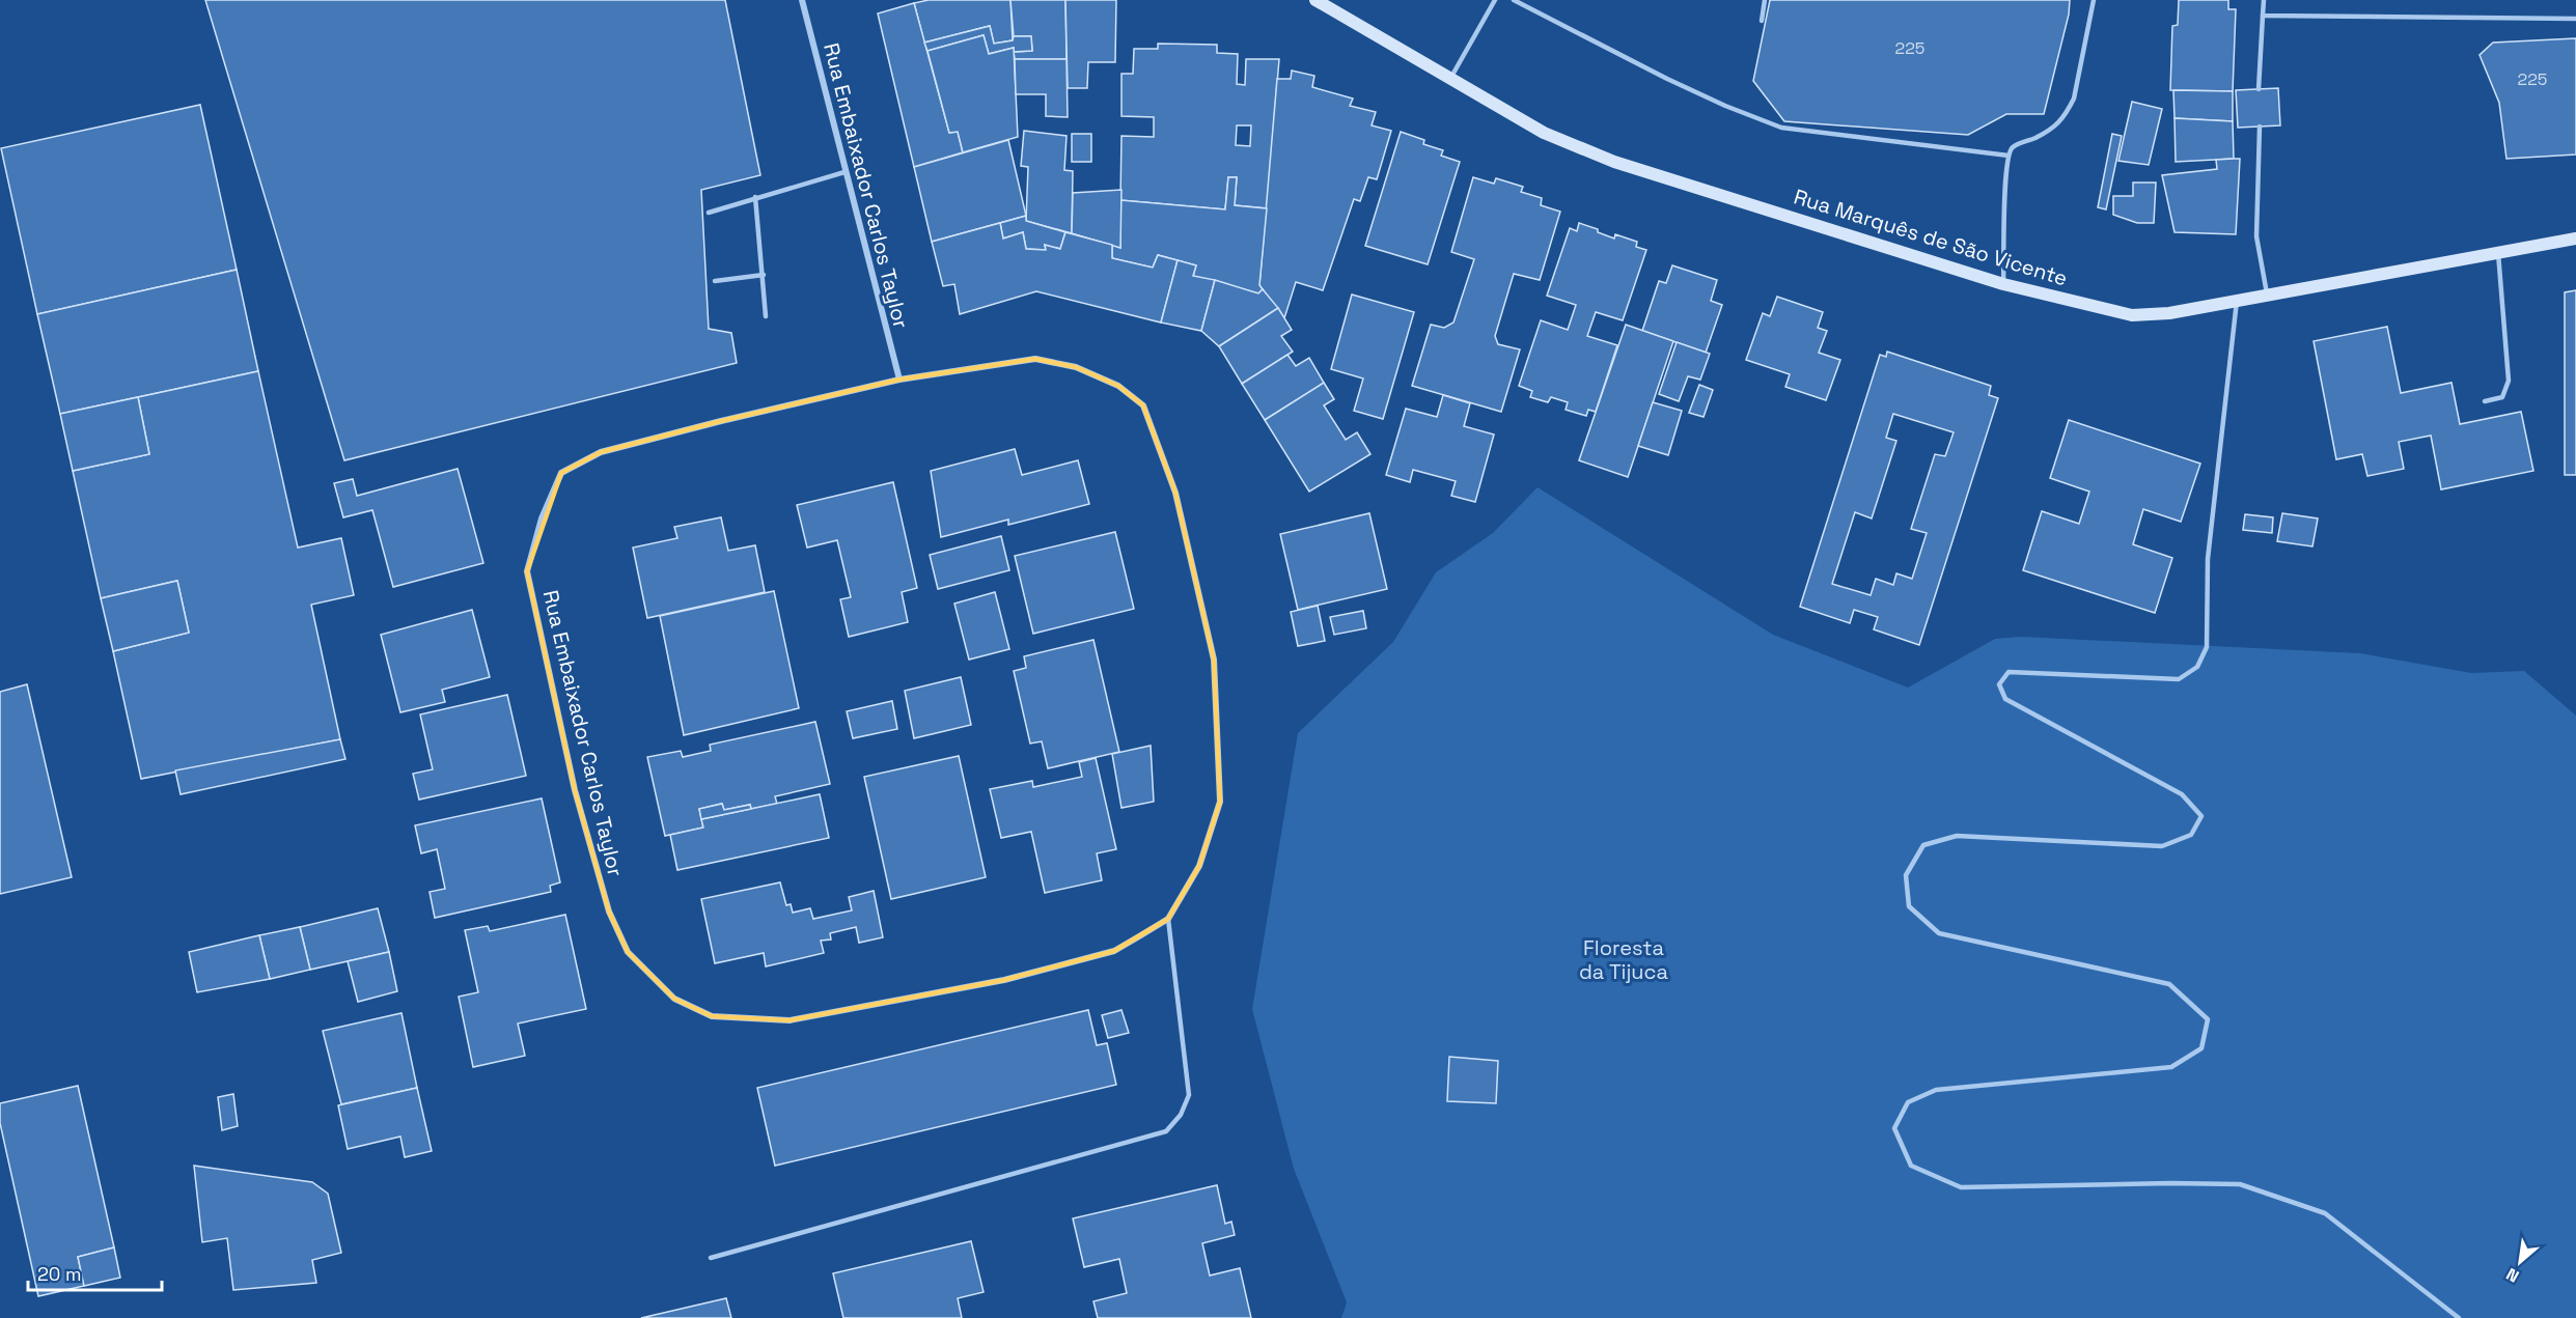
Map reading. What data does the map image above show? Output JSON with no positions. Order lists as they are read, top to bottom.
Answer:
{
  "streets": {
    "street": ["Rua Embaixador Carlos Taylor", "Rua Marquês de São Vicente"]
  },
  "parks": ["Floresta da Tijuca"],
  "house_numbers": ["225", "225"],
  "scale_bar": "20 m",
  "north": "bottom left"
}
